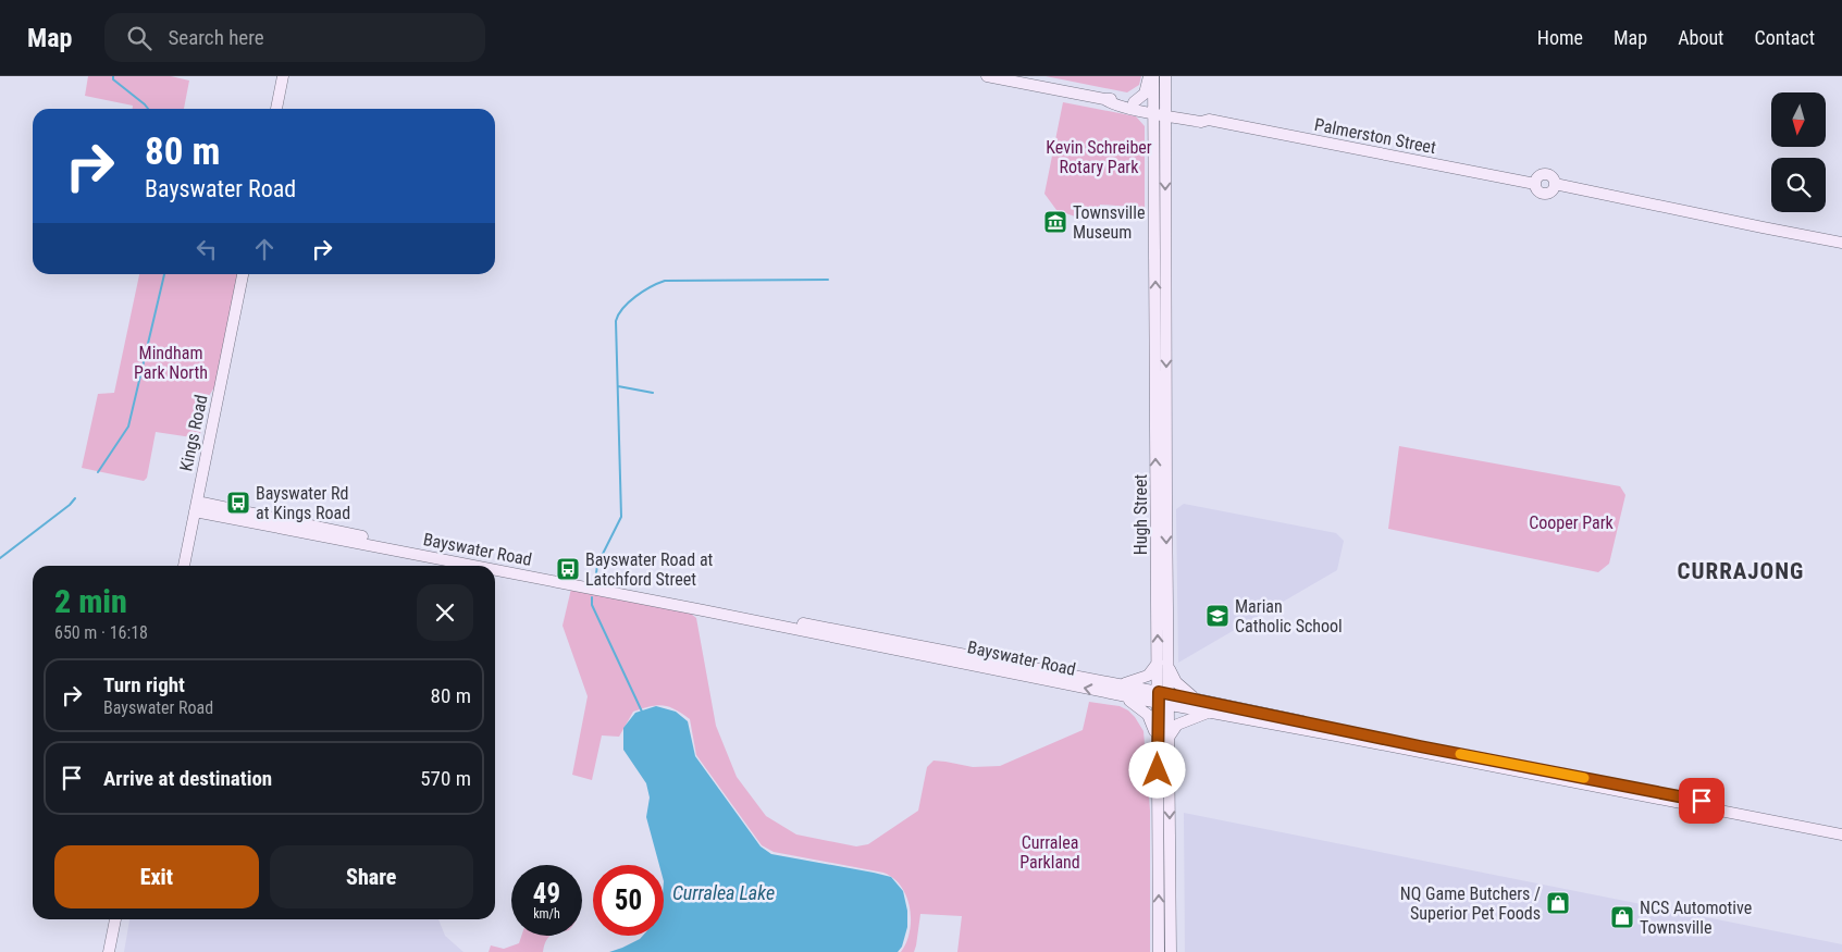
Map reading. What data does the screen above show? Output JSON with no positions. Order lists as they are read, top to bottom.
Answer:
{
  "streets": {
    "main road": [
      "Palmerston Street",
      "Kings Road",
      "Hugh Street",
      "Bayswater Road"
    ]
  },
  "crossings": [
    ["Palmerston Street", "Hugh Street"],
    ["Kings Road", "Bayswater Road"],
    ["Hugh Street", "Bayswater Road"]
  ],
  "districts": ["CURRAJONG"],
  "water": ["Curralea Lake"],
  "parks": [
    "Kevin Schreiber Rotary Park",
    "Mindham Park North",
    "Cooper Park",
    "Curralea Parkland"
  ],
  "places": {
    "museum": ["Townsville Museum"],
    "bus stop": ["Bayswater Rd at Kings Road", "Bayswater Road at Latchford Street"],
    "school or university": ["Marian Catholic School"],
    "shop": ["NQ Game Butchers / Superior Pet Foods", "NCS Automotive Townsville"]
  },
  "north": "bottom",
  "page": {
    "header": "Map",
    "search": "Search here",
    "nav": [
      "Home",
      "Map",
      "About",
      "Contact"
    ],
    "turn": ["80 m", "Bayswater Road"],
    "heading": ["2 min", "650 m · 16:18"],
    "list": [
      {
        "name": "Turn right",
        "note": "Bayswater Road",
        "value": "80 m"
      },
      {
        "name": "Arrive at destination",
        "value": "570 m"
      }
    ],
    "buttons": ["Exit", "Share"],
    "speed": "49 km/h",
    "limit": "50"
  }
}
